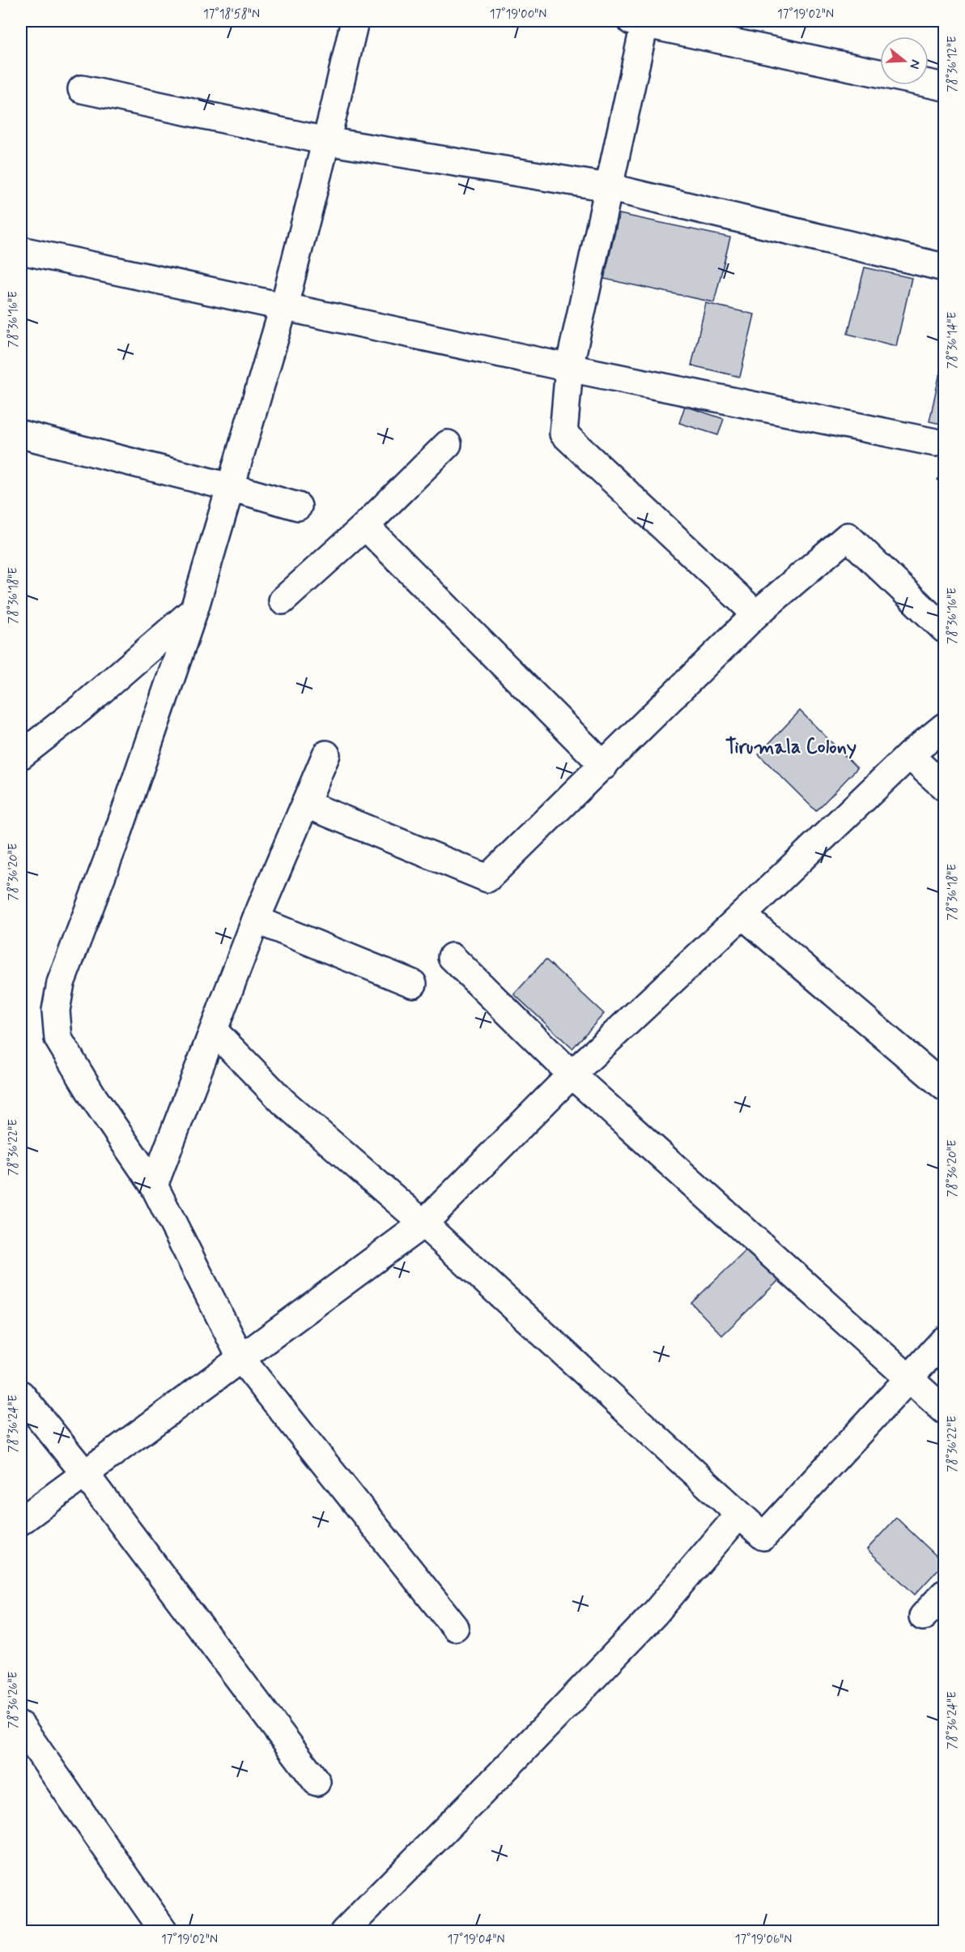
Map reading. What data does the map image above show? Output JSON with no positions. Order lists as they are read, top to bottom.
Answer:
{
  "districts": ["Tirumala Colony"],
  "north": "right",
  "coordinates": [
    "17°18'58\"N",
    "17°19'00\"N",
    "17°19'02\"N",
    "78°36'12\"E",
    "78°36'16\"E",
    "78°36'14\"E",
    "78°36'18\"E",
    "78°36'20\"E",
    "78°36'22\"E",
    "78°36'24\"E",
    "78°36'26\"E",
    "17°19'04\"N",
    "17°19'06\"N"
  ]
}
